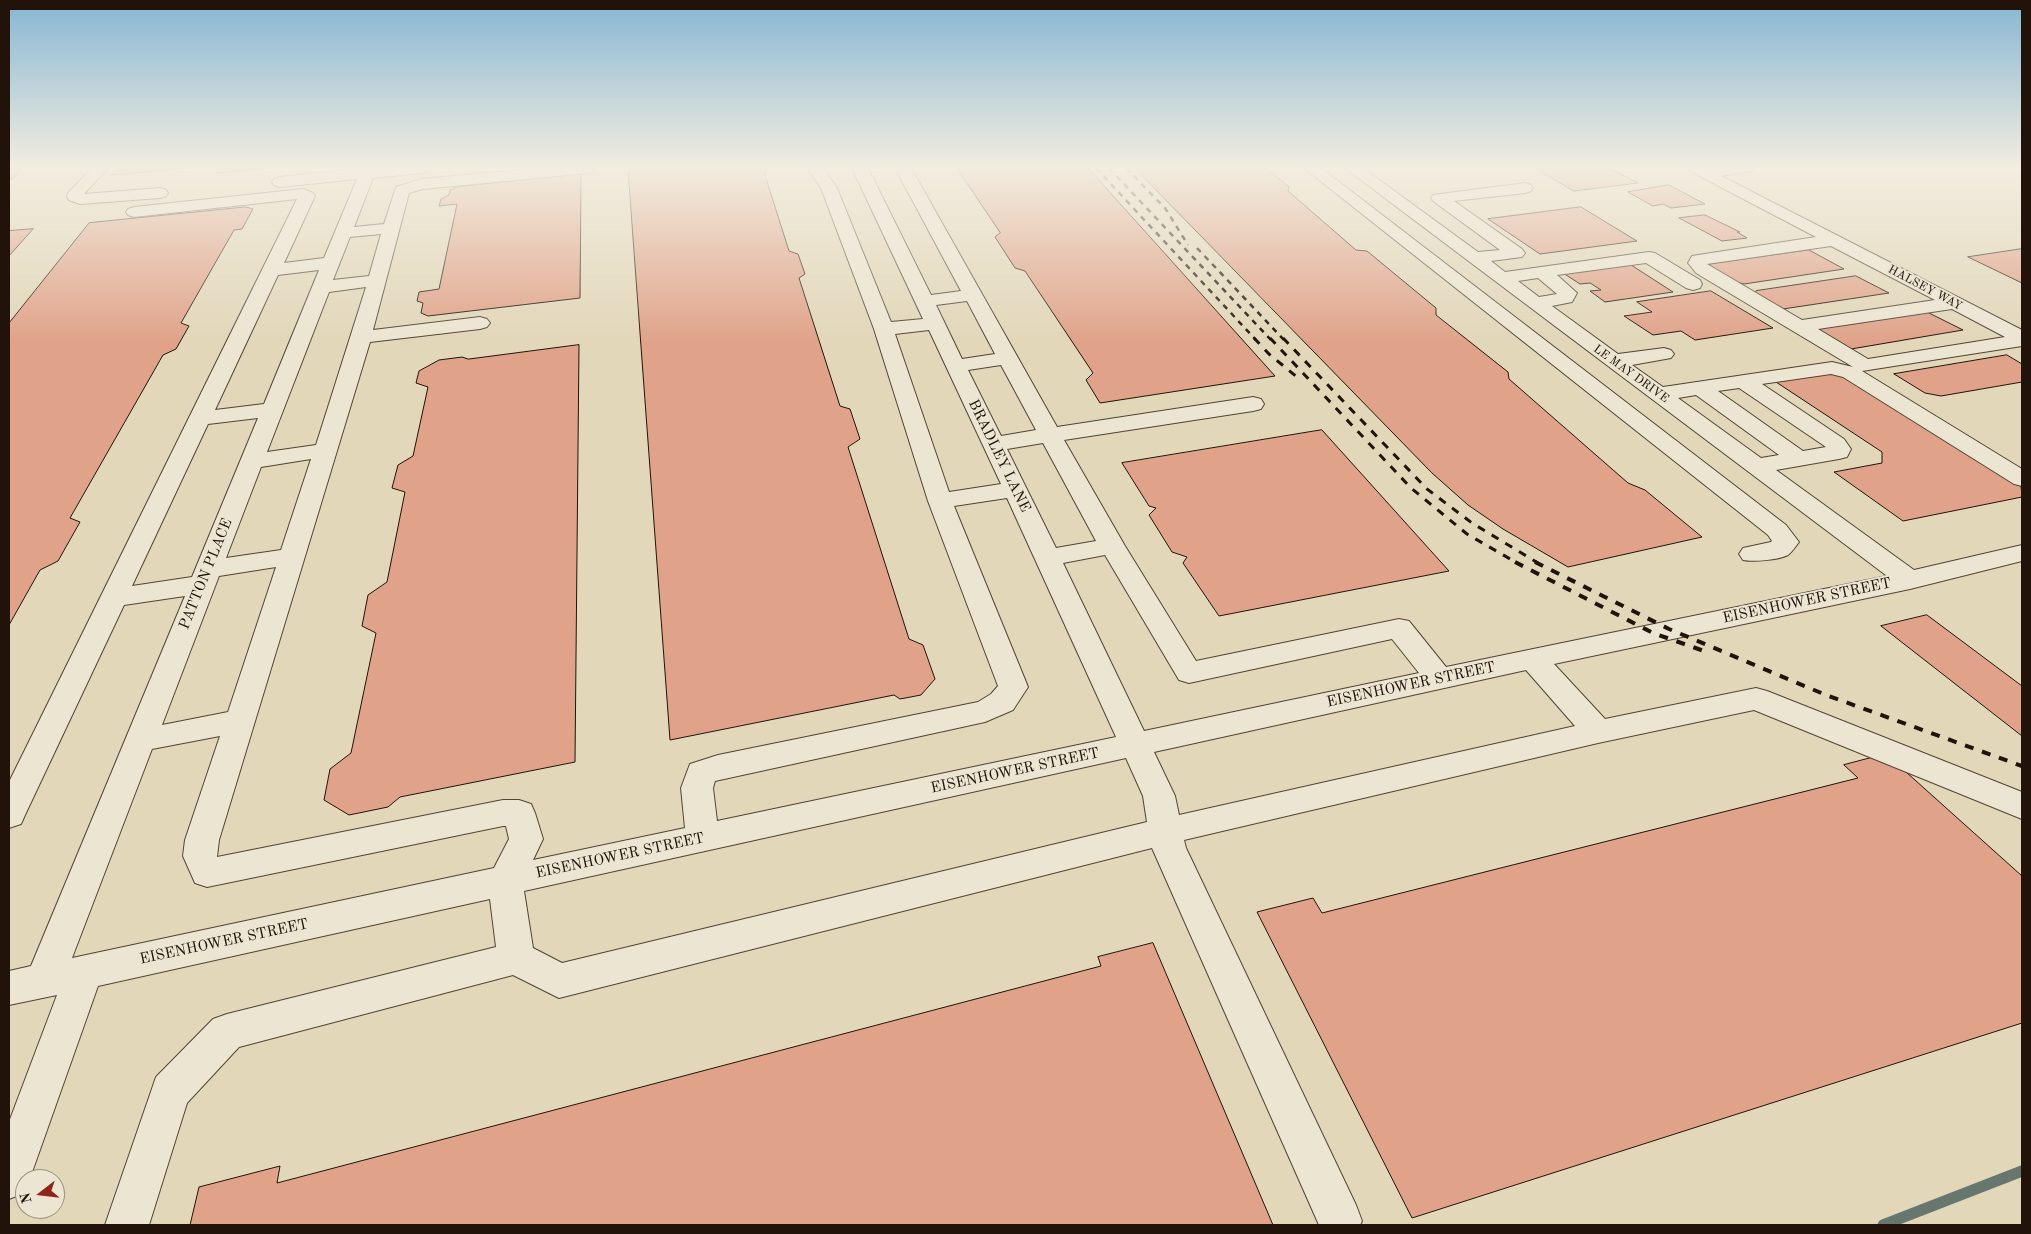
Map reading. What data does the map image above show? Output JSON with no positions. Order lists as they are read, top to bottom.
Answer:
{
  "streets": {
    "street": [
      "HALSEY WAY",
      "LE MAY DRIVE",
      "BRADLEY LANE",
      "PATTON PLACE",
      "EISENHOWER STREET"
    ]
  },
  "crossings": [
    ["LE MAY DRIVE", "EISENHOWER STREET"],
    ["BRADLEY LANE", "EISENHOWER STREET"],
    ["PATTON PLACE", "EISENHOWER STREET"]
  ],
  "north": "left"
}
